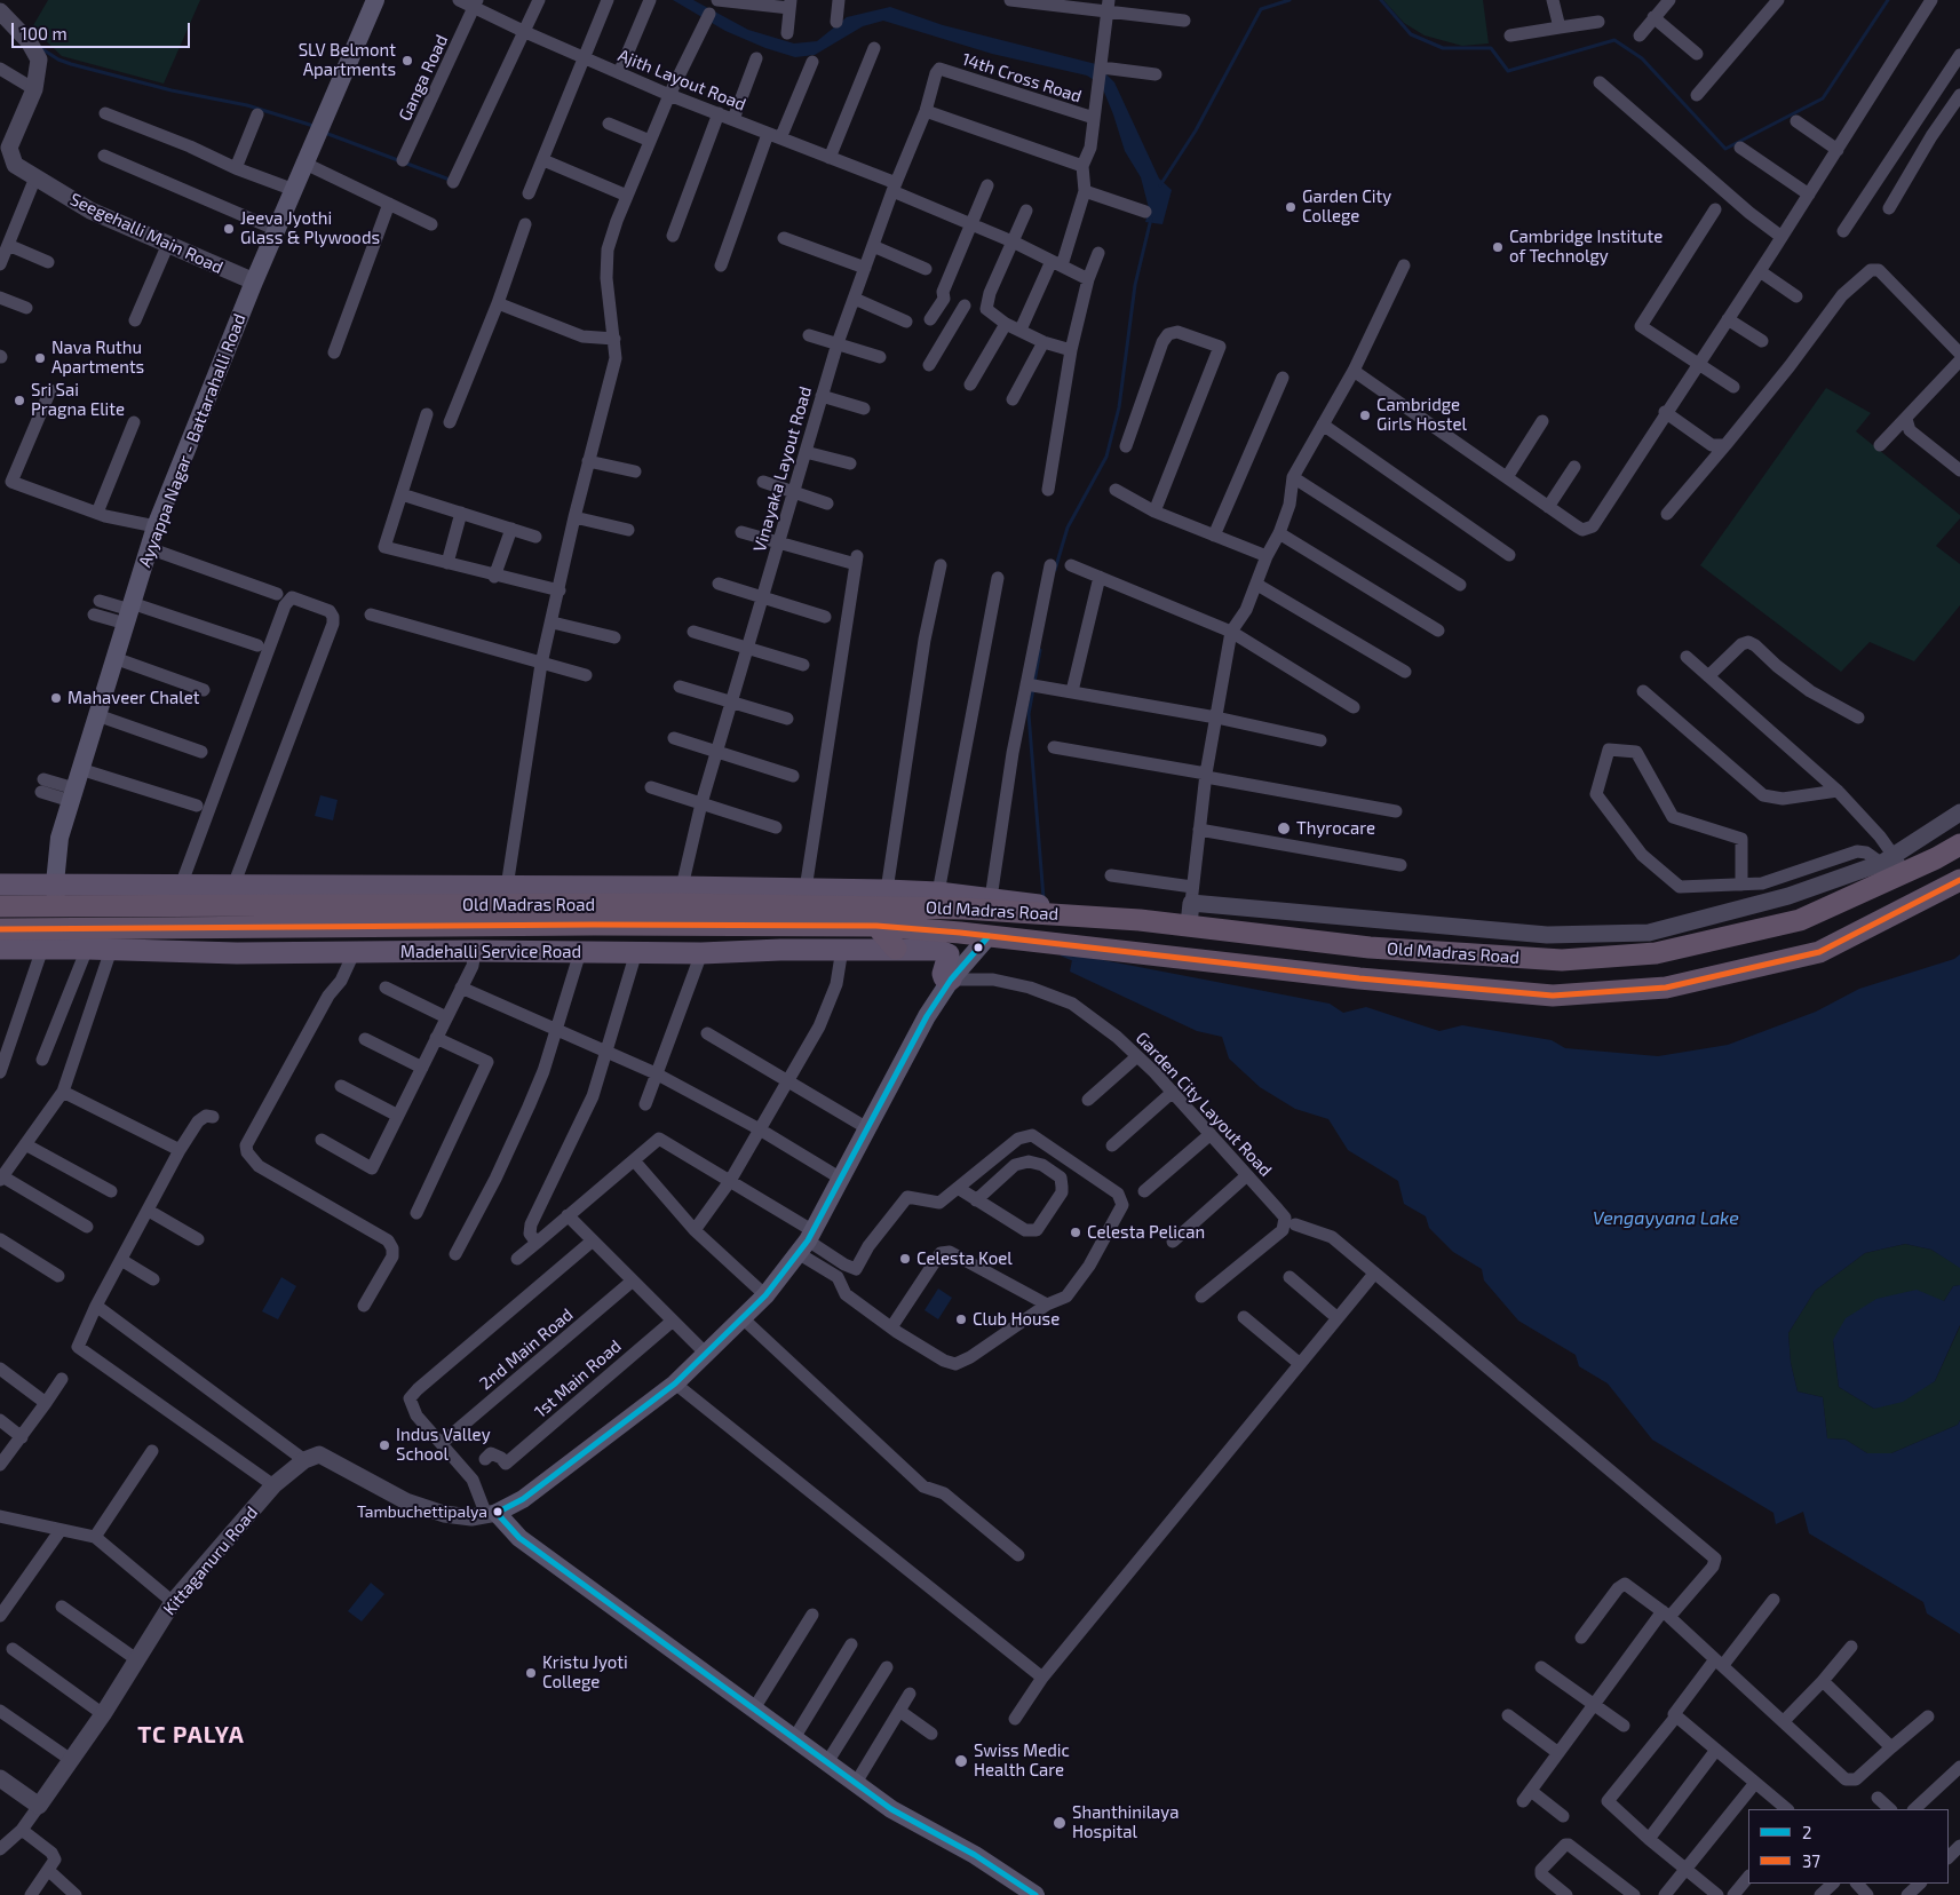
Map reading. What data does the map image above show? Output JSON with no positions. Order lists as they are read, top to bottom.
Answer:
{
  "streets": {
    "highway": ["Old Madras Road"],
    "main road": ["Ayyappa Nagar - Battarahalli Road", "Madehalli Service Road"],
    "street": [
      "Ganga Road",
      "14th Cross Road",
      "Ajith Layout Road",
      "Seegehalli Main Road",
      "Vinayaka Layout Road",
      "Garden City Layout Road",
      "2nd Main Road",
      "1st Main Road",
      "Kittaganuru Road"
    ]
  },
  "crossings": [
    ["Ganga Road", "Ajith Layout Road"],
    ["14th Cross Road", "Vinayaka Layout Road"],
    ["Ajith Layout Road", "Vinayaka Layout Road"],
    ["Seegehalli Main Road", "Ayyappa Nagar - Battarahalli Road"],
    ["Ayyappa Nagar - Battarahalli Road", "Old Madras Road"],
    ["Madehalli Service Road", "Garden City Layout Road"]
  ],
  "districts": ["TC PALYA"],
  "water": ["Vengayyana Lake"],
  "places": [
    "SLV Belmont Apartments",
    "Garden City College",
    "Jeeva Jyothi Glass & Plywoods",
    "Cambridge Institute of Technolgy",
    "Nava Ruthu Apartments",
    "Sri Sai Pragna Elite",
    "Cambridge Girls Hostel",
    "Mahaveer Chalet",
    "Thyrocare",
    "Celesta Pelican",
    "Celesta Koel",
    "Club House",
    "Indus Valley School",
    "Tambuchettipalya",
    "Kristu Jyoti College",
    "Swiss Medic Health Care",
    "Shanthinilaya Hospital"
  ],
  "lines": ["transit line 37", "transit line 2"],
  "legend": ["2", "37"],
  "scale_bar": "100 m"
}
